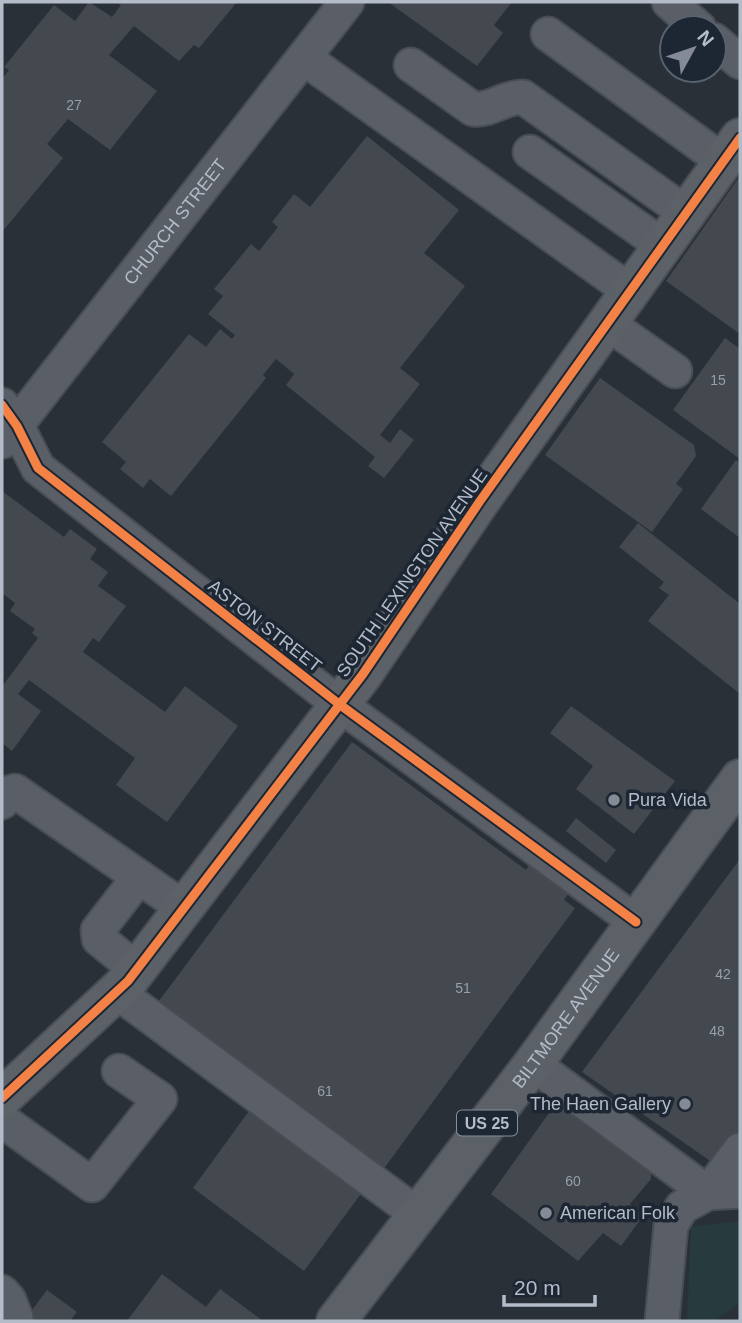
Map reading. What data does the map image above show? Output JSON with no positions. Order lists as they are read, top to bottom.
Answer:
{
  "streets": {
    "main road": ["SOUTH LEXINGTON AVENUE", "BILTMORE AVENUE", "US 25"],
    "street": ["CHURCH STREET", "ASTON STREET"]
  },
  "crossings": [
    ["CHURCH STREET", "ASTON STREET"],
    ["SOUTH LEXINGTON AVENUE", "ASTON STREET"],
    ["ASTON STREET", "BILTMORE AVENUE"]
  ],
  "places": ["Pura Vida", "The Haen Gallery", "American Folk"],
  "house_numbers": [
    "27",
    "15",
    "42",
    "51",
    "48",
    "61",
    "60"
  ],
  "scale_bar": "20 m",
  "north": "top right"
}
